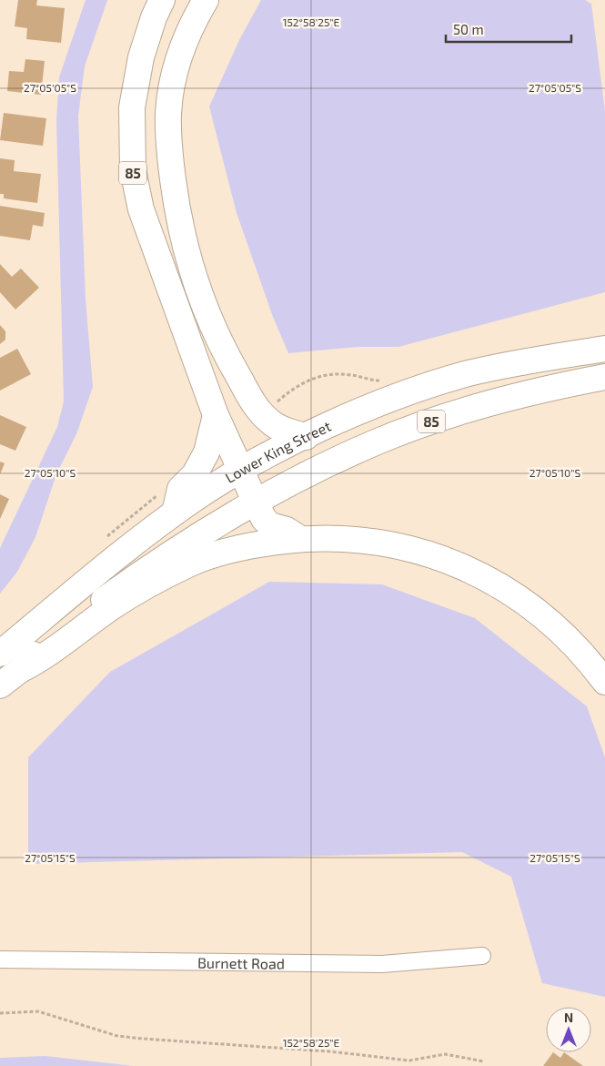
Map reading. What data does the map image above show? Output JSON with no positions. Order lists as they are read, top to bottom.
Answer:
{
  "streets": {
    "main road": ["85", "Lower King Street"],
    "street": ["Burnett Road"]
  },
  "crossings": [
    ["85", "Lower King Street"]
  ],
  "scale_bar": "50 m",
  "north": "top",
  "coordinates": [
    "152°58'25\"E",
    "27°05'05\"S",
    "27°05'10\"S",
    "27°05'15\"S"
  ]
}
